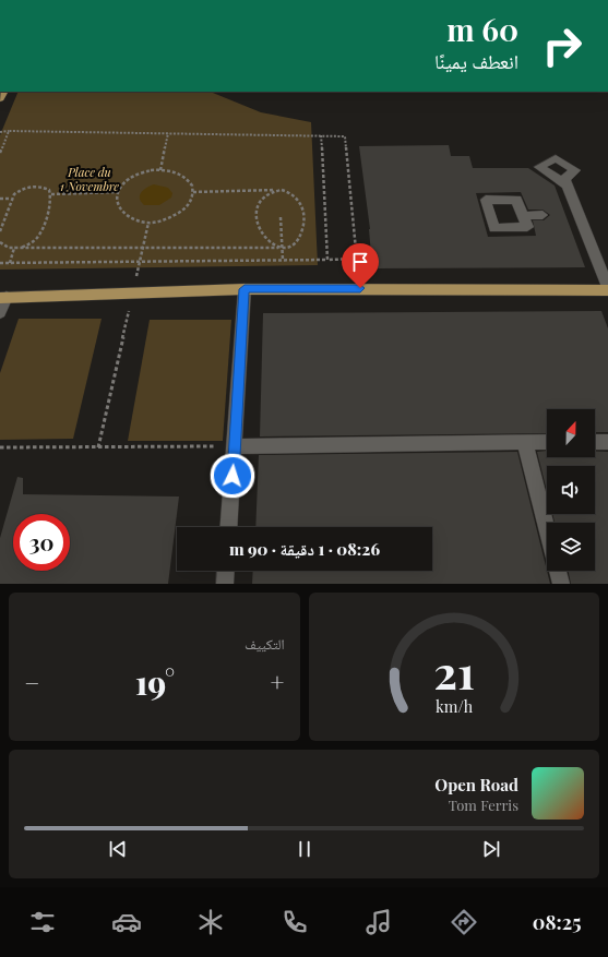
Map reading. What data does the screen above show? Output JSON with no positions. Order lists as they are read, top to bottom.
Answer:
{
  "parks": ["Place du 1 Novembre"],
  "north": "top",
  "page": {
    "turn": ["60 m", "انعطف يمينًا"],
    "limit": "30",
    "trip": "08:26 · 1 دقيقة · 90 m",
    "tile": "التكييف",
    "heat": ["−", "19°", "+"],
    "song": ["Open Road", "Tom Ferris"],
    "tabs": "08:25",
    "gauge": ["21", "km/h"]
  }
}
